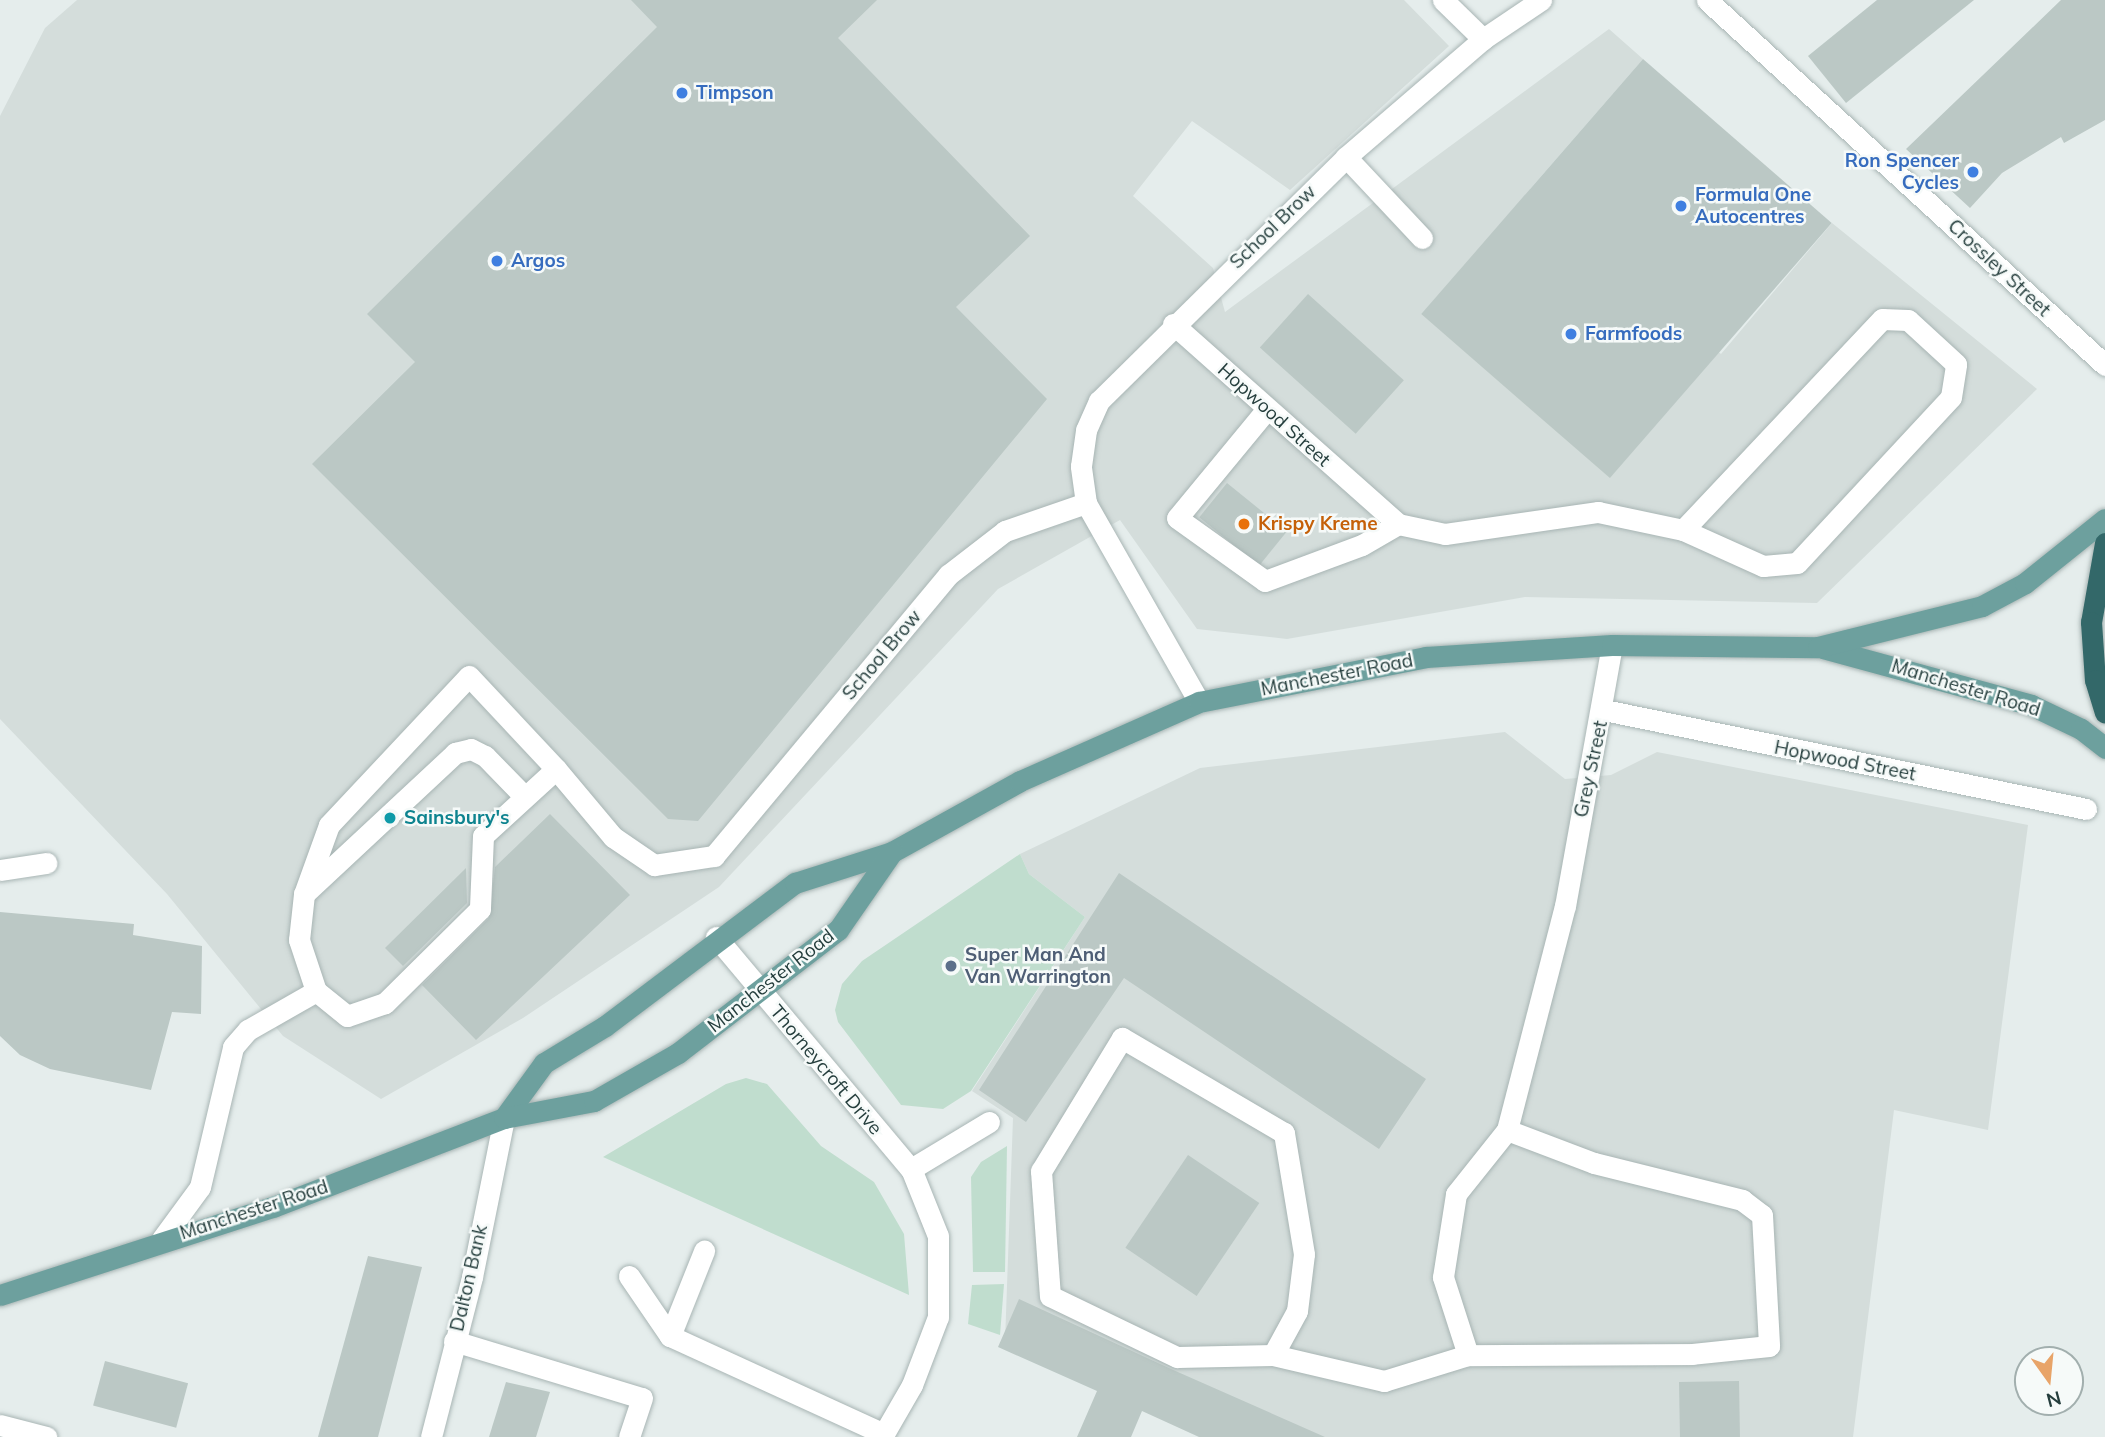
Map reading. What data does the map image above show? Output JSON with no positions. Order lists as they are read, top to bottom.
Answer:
{
  "streets": {
    "main road": ["Manchester Road"],
    "street": [
      "School Brow",
      "Crossley Street",
      "Hopwood Street",
      "Grey Street",
      "Thorneycroft Drive",
      "Dalton Bank"
    ]
  },
  "crossings": [
    ["School Brow", "Hopwood Street"],
    ["School Brow", "Manchester Road"],
    ["Hopwood Street", "Grey Street"],
    ["Manchester Road", "Grey Street"],
    ["Manchester Road", "Thorneycroft Drive"],
    ["Manchester Road", "Dalton Bank"]
  ],
  "places": [
    "Timpson",
    "Ron Spencer Cycles",
    "Formula One Autocentres",
    "Argos",
    "Farmfoods",
    "Krispy Kreme",
    "Sainsbury's",
    "Super Man And Van Warrington"
  ],
  "north": "bottom"
}
